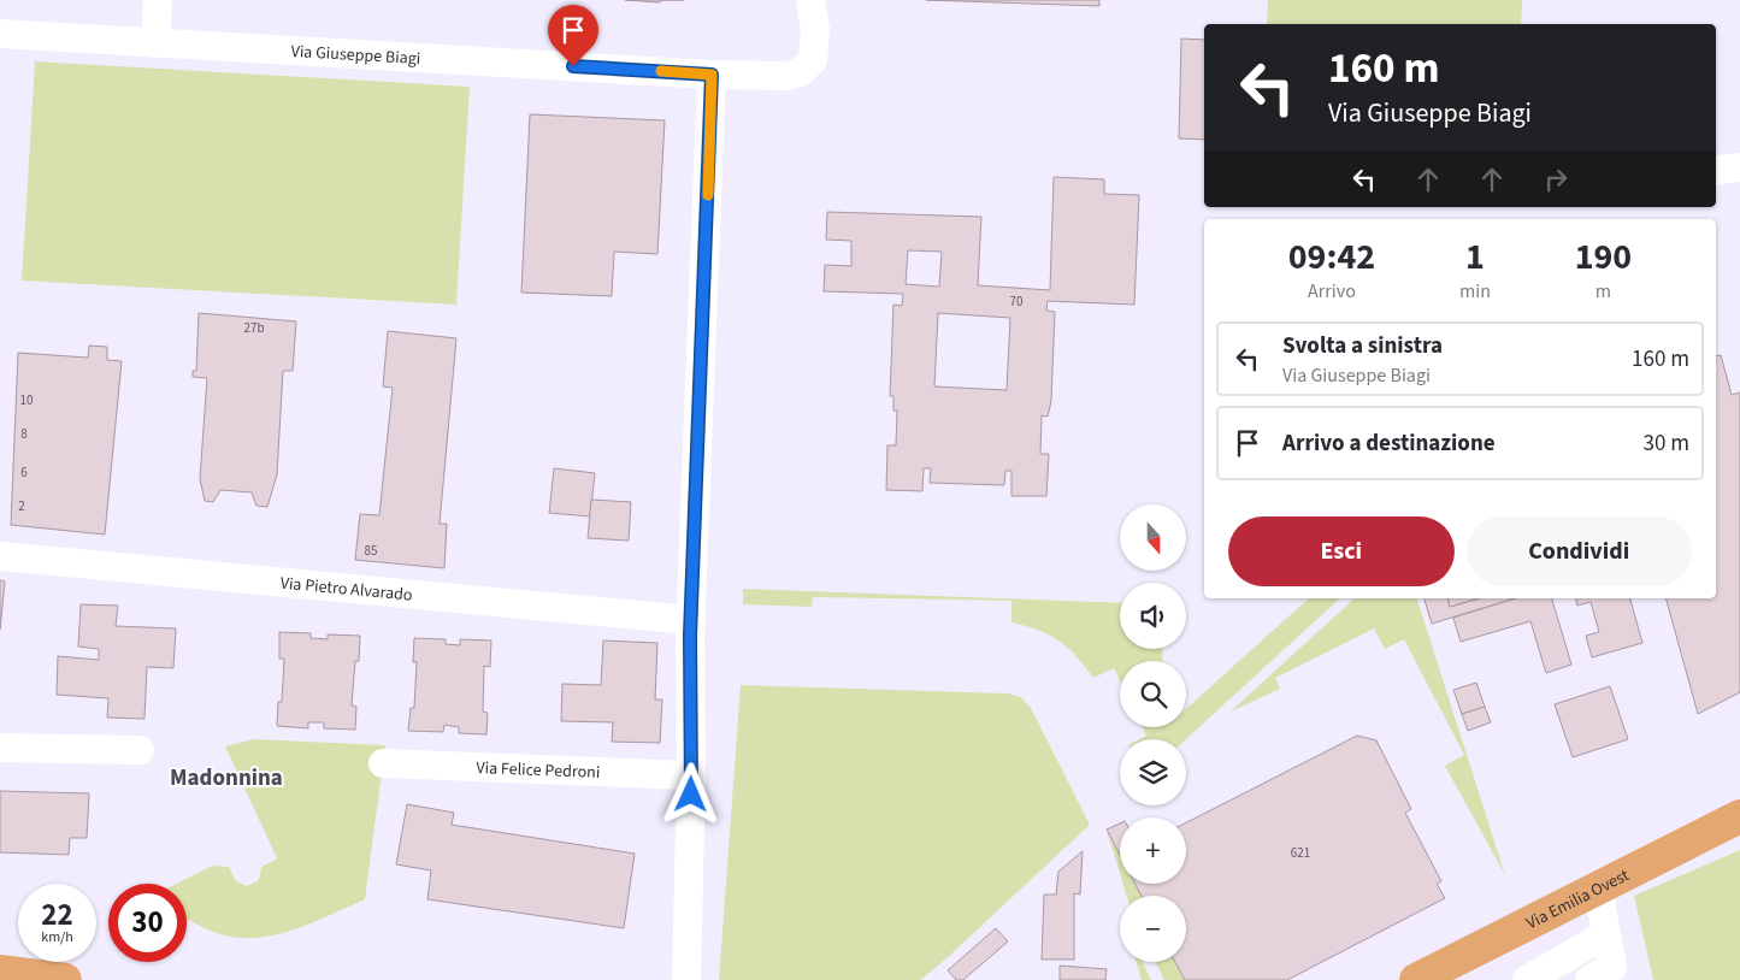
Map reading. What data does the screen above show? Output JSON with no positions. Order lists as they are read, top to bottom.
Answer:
{
  "streets": {
    "main road": ["Via Emilia Ovest"],
    "street": ["Via Giuseppe Biagi", "Via Pietro Alvarado", "Via Felice Pedroni"]
  },
  "districts": ["Madonnina"],
  "house_numbers": [
    "70",
    "27b",
    "10",
    "8",
    "6",
    "2",
    "85",
    "621"
  ],
  "north": "bottom",
  "page": {
    "turn": ["160 m", "Via Giuseppe Biagi"],
    "eta": [
      "09:42",
      "Arrivo",
      "1",
      "min",
      "190",
      "m"
    ],
    "list": [
      {
        "name": "Svolta a sinistra",
        "note": "Via Giuseppe Biagi",
        "value": "160 m"
      },
      {
        "name": "Arrivo a destinazione",
        "value": "30 m"
      }
    ],
    "map_buttons": ["+", "−"],
    "buttons": ["Esci", "Condividi"],
    "speed": "22 km/h",
    "limit": "30"
  }
}
